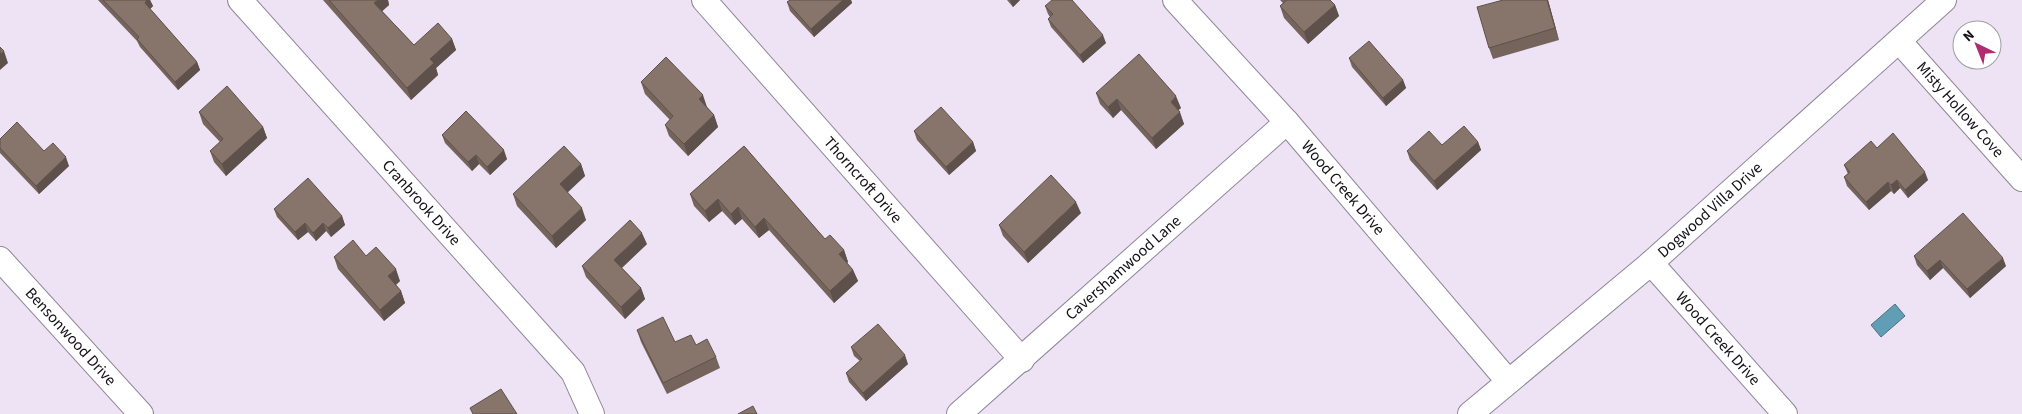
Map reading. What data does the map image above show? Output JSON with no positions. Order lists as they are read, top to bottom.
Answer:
{
  "streets": {
    "street": [
      "Misty Hollow Cove",
      "Thorncroft Drive",
      "Wood Creek Drive",
      "Cranbrook Drive",
      "Dogwood Villa Drive",
      "Cavershamwood Lane",
      "Bensonwood Drive"
    ]
  },
  "crossings": [
    ["Misty Hollow Cove", "Dogwood Villa Drive"],
    ["Thorncroft Drive", "Cavershamwood Lane"],
    ["Wood Creek Drive", "Dogwood Villa Drive"],
    ["Wood Creek Drive", "Cavershamwood Lane"]
  ],
  "north": "top left"
}
